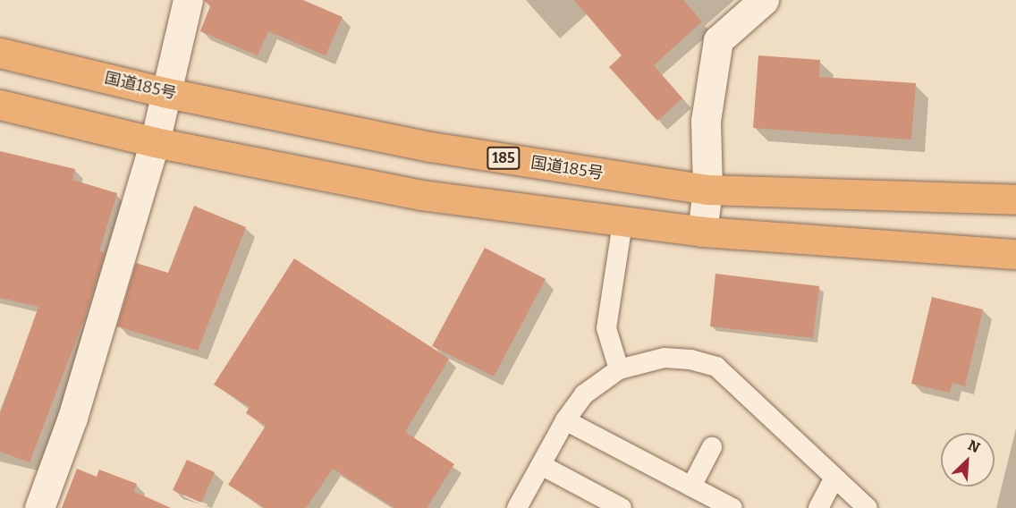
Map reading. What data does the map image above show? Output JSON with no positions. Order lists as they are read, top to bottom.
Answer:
{
  "streets": {
    "highway": ["国道185号", "185"]
  },
  "north": "top right"
}
